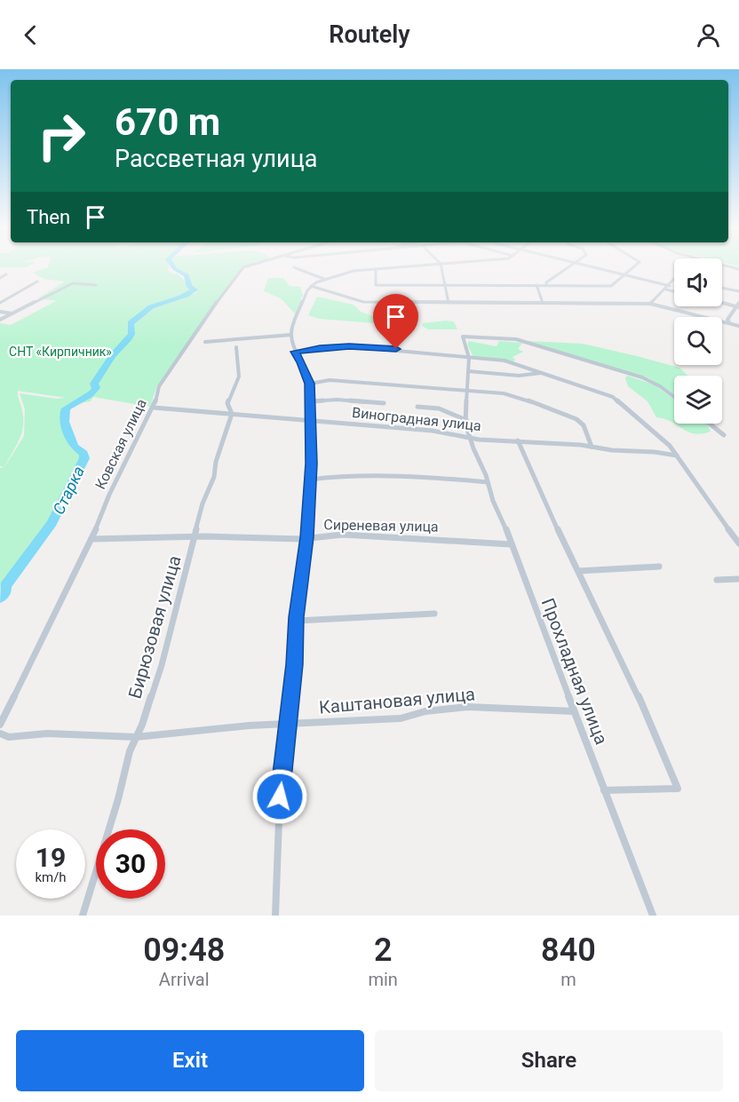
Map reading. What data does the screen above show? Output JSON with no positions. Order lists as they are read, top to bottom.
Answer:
{
  "streets": {
    "street": [
      "Виноградная улица",
      "Ковская улица",
      "Сиреневая улица",
      "Бирюзовая улица",
      "Прохладная улица",
      "Каштановая улица"
    ]
  },
  "crossings": [
    ["Виноградная улица", "Ковская улица"],
    ["Виноградная улица", "Бирюзовая улица"],
    ["Виноградная улица", "Прохладная улица"],
    ["Ковская улица", "Сиреневая улица"],
    ["Сиреневая улица", "Бирюзовая улица"],
    ["Сиреневая улица", "Прохладная улица"],
    ["Бирюзовая улица", "Каштановая улица"],
    ["Прохладная улица", "Каштановая улица"]
  ],
  "water": ["Старка"],
  "parks": ["СНТ «Кирпичник»"],
  "page": {
    "header": "Routely",
    "turn": ["670 m", "Рассветная улица"],
    "then": "Then",
    "speed": "19 km/h",
    "limit": "30",
    "eta": [
      "09:48",
      "Arrival",
      "2",
      "min",
      "840",
      "m"
    ],
    "buttons": ["Exit", "Share"]
  }
}
